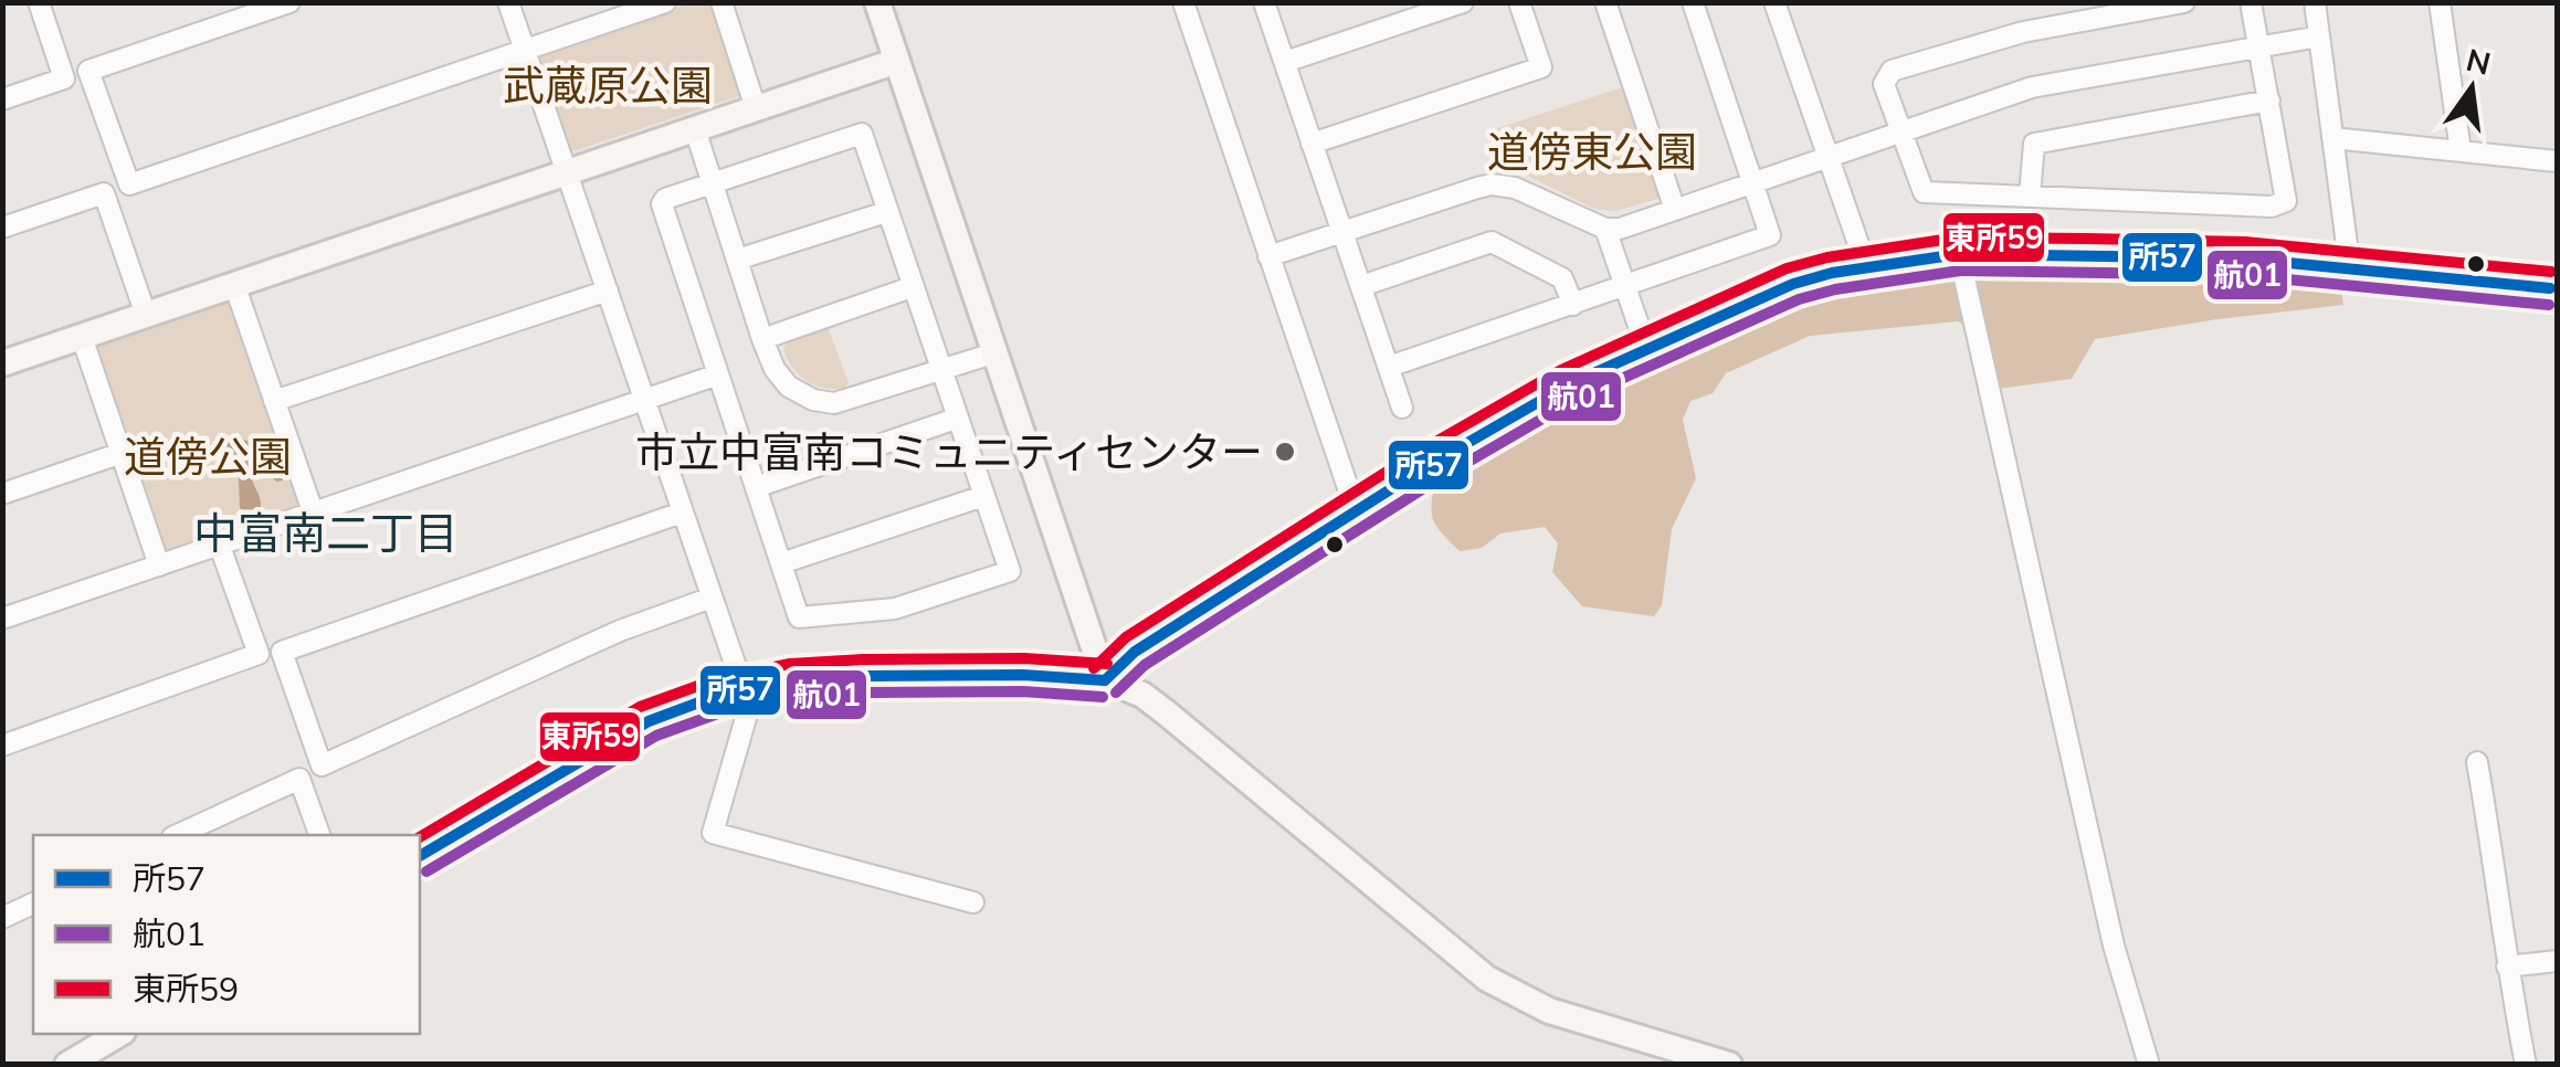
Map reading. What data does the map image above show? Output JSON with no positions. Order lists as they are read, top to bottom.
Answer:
{
  "districts": ["中富南二丁目"],
  "parks": ["武蔵原公園", "道傍東公園", "道傍公園"],
  "places": ["市立中富南コミュニティセンター"],
  "lines": ["transit line 東所59", "transit line 所57", "transit line 航01"],
  "legend": ["所57", "航01", "東所59"],
  "north": "top"
}
